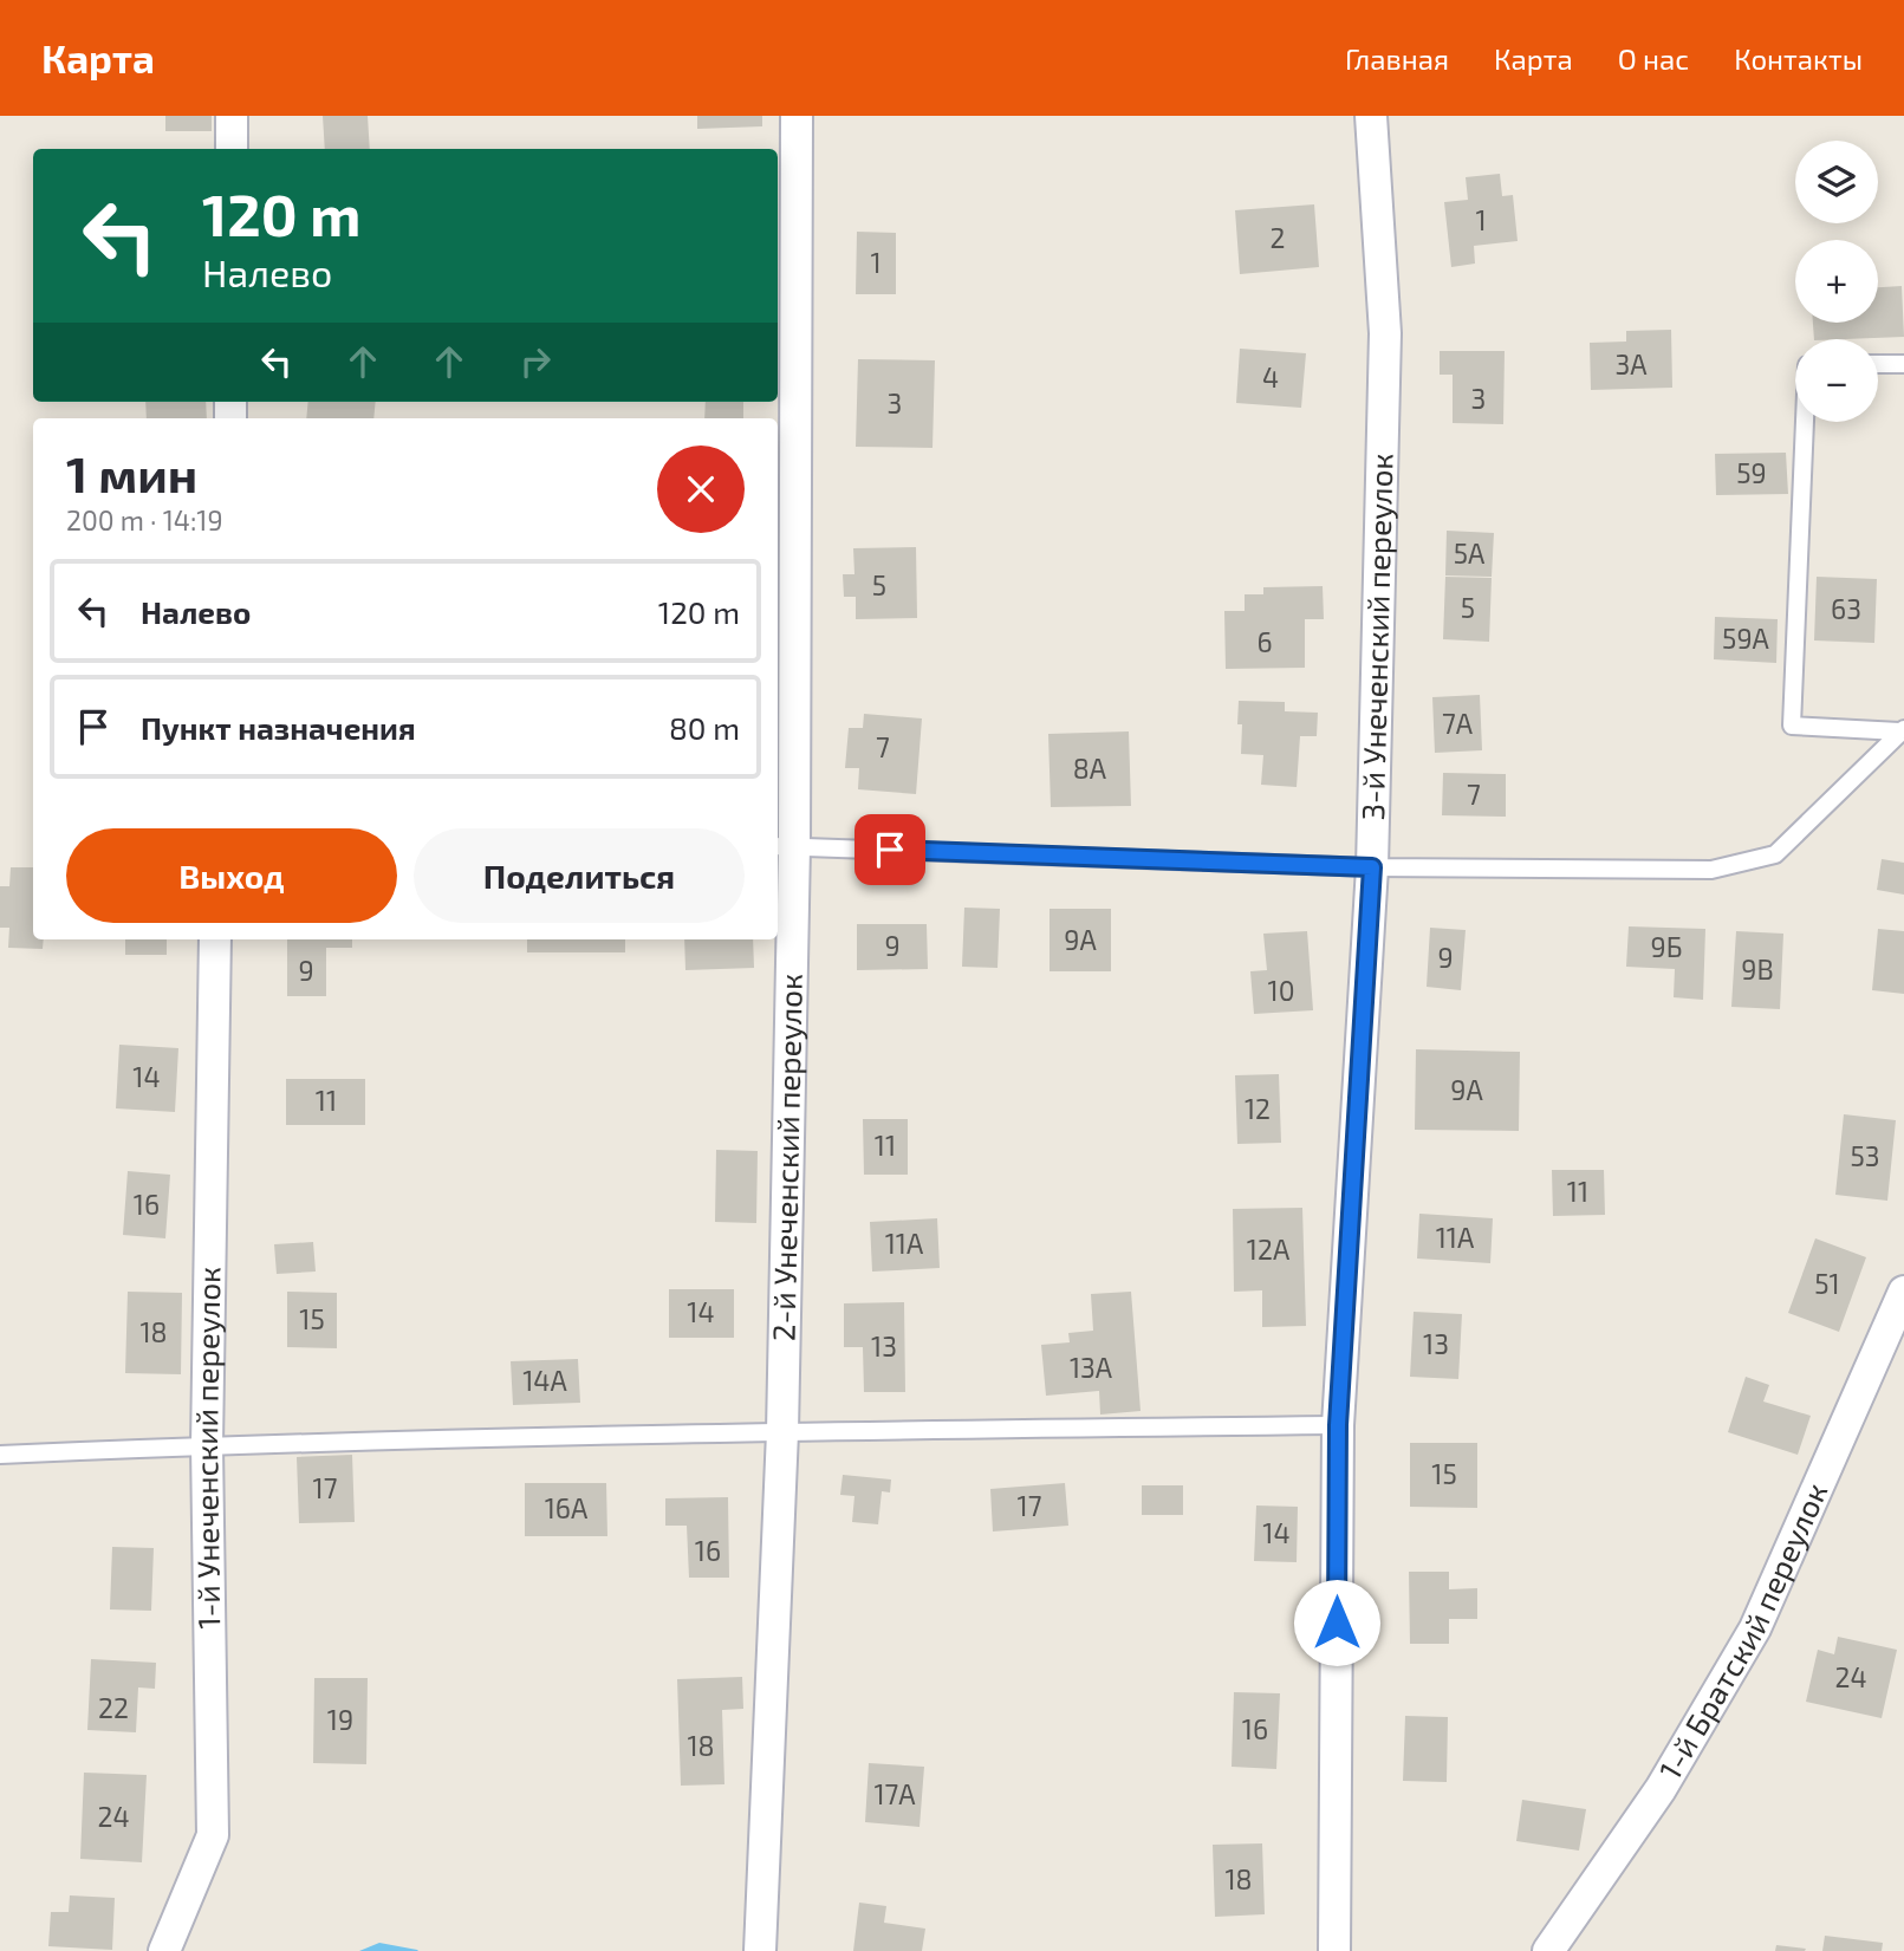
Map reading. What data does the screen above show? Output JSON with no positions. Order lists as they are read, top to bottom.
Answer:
{
  "streets": {
    "street": [
      "3-й Унеченский переулок",
      "2-й Унеченский переулок",
      "1-й Унеченский переулок",
      "1-й Братский переулок"
    ]
  },
  "house_numbers": [
    "1",
    "2",
    "1",
    "3А",
    "4",
    "3",
    "3",
    "59",
    "5А",
    "5",
    "5",
    "63",
    "59А",
    "6",
    "7А",
    "7",
    "8А",
    "7",
    "9А",
    "9",
    "9Б",
    "9",
    "9В",
    "9",
    "10",
    "14",
    "9А",
    "11",
    "12",
    "11",
    "53",
    "11",
    "16",
    "11А",
    "11А",
    "12А",
    "51",
    "14",
    "15",
    "18",
    "13",
    "13",
    "13А",
    "14А",
    "15",
    "17",
    "17",
    "16А",
    "14",
    "16",
    "24",
    "22",
    "19",
    "16",
    "18",
    "17А",
    "24",
    "18"
  ],
  "page": {
    "header": "Карта",
    "nav": [
      "Главная",
      "Карта",
      "О нас",
      "Контакты"
    ],
    "map_buttons": ["+", "−"],
    "turn": ["120 m", "Налево"],
    "heading": ["1 мин", "200 m · 14:19"],
    "list": [
      {
        "name": "Налево",
        "value": "120 m"
      },
      {
        "name": "Пункт назначения",
        "value": "80 m"
      }
    ],
    "buttons": ["Выход", "Поделиться"]
  }
}
